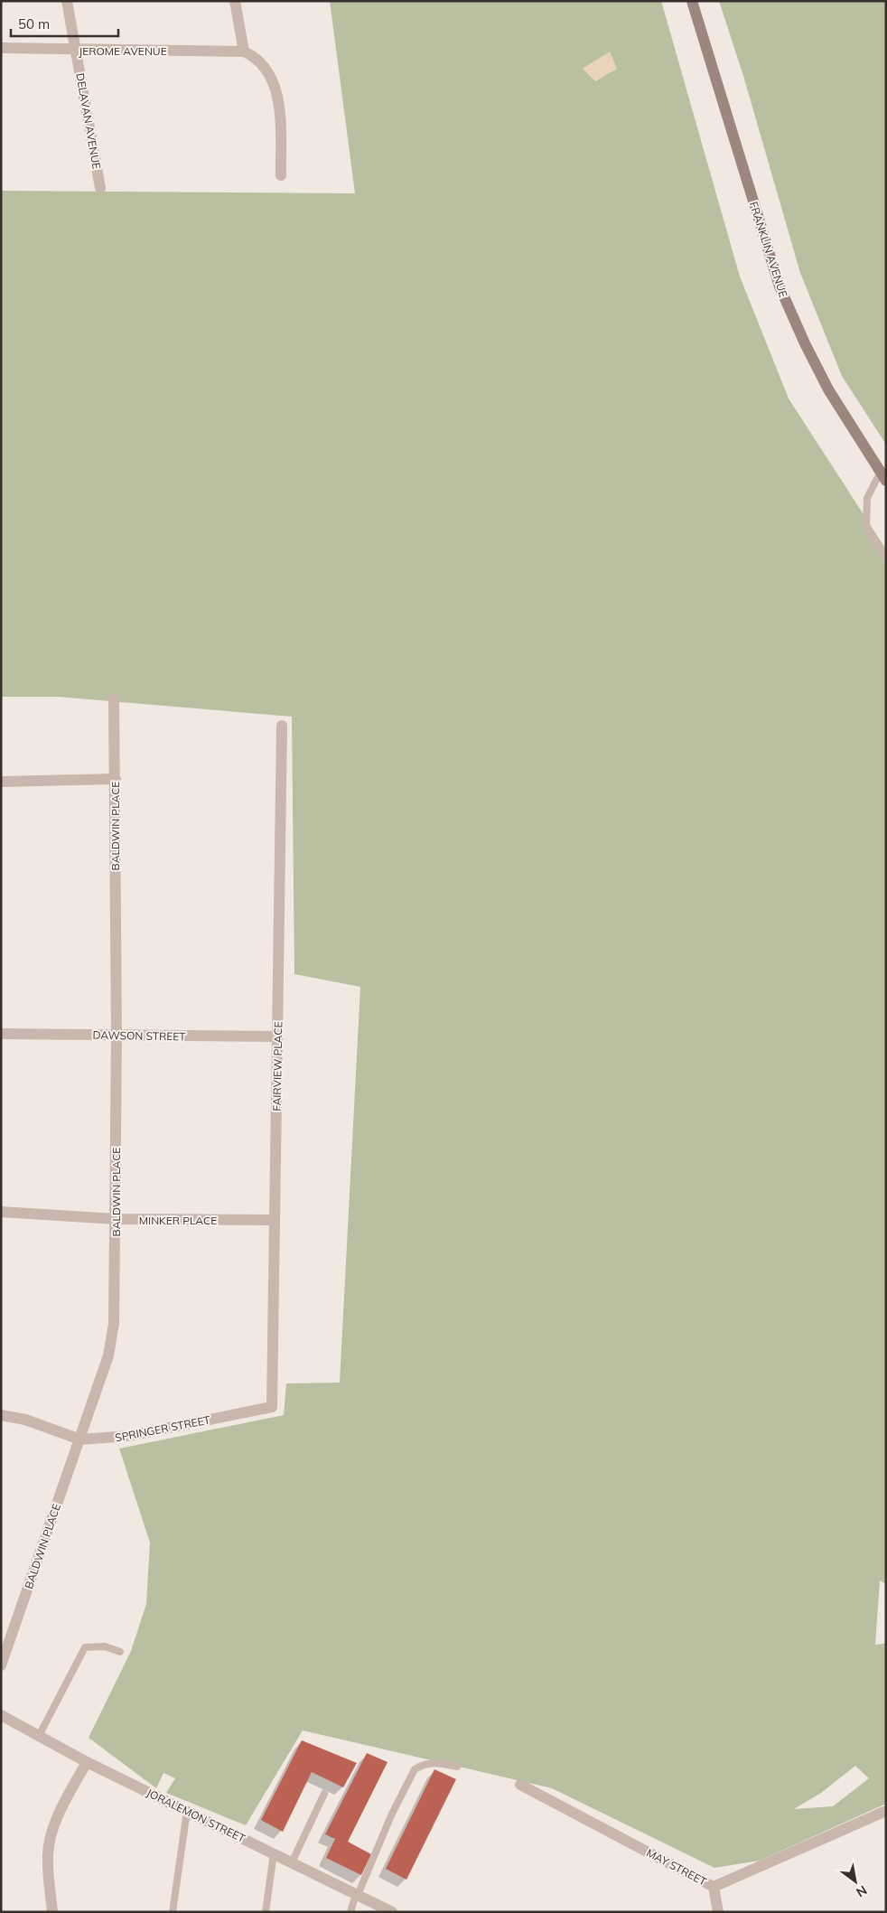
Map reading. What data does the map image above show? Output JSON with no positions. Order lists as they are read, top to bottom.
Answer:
{
  "streets": {
    "main road": ["FRANKLIN AVENUE"],
    "street": [
      "JEROME AVENUE",
      "DELAVAN AVENUE",
      "BALDWIN PLACE",
      "DAWSON STREET",
      "FAIRVIEW PLACE",
      "MINKER PLACE",
      "SPRINGER STREET",
      "JORALEMON STREET",
      "MAY STREET"
    ]
  },
  "crossings": [
    ["JEROME AVENUE", "DELAVAN AVENUE"],
    ["BALDWIN PLACE", "DAWSON STREET"],
    ["BALDWIN PLACE", "MINKER PLACE"],
    ["BALDWIN PLACE", "SPRINGER STREET"],
    ["DAWSON STREET", "FAIRVIEW PLACE"],
    ["FAIRVIEW PLACE", "MINKER PLACE"],
    ["FAIRVIEW PLACE", "SPRINGER STREET"]
  ],
  "scale_bar": "50 m",
  "north": "bottom right"
}
